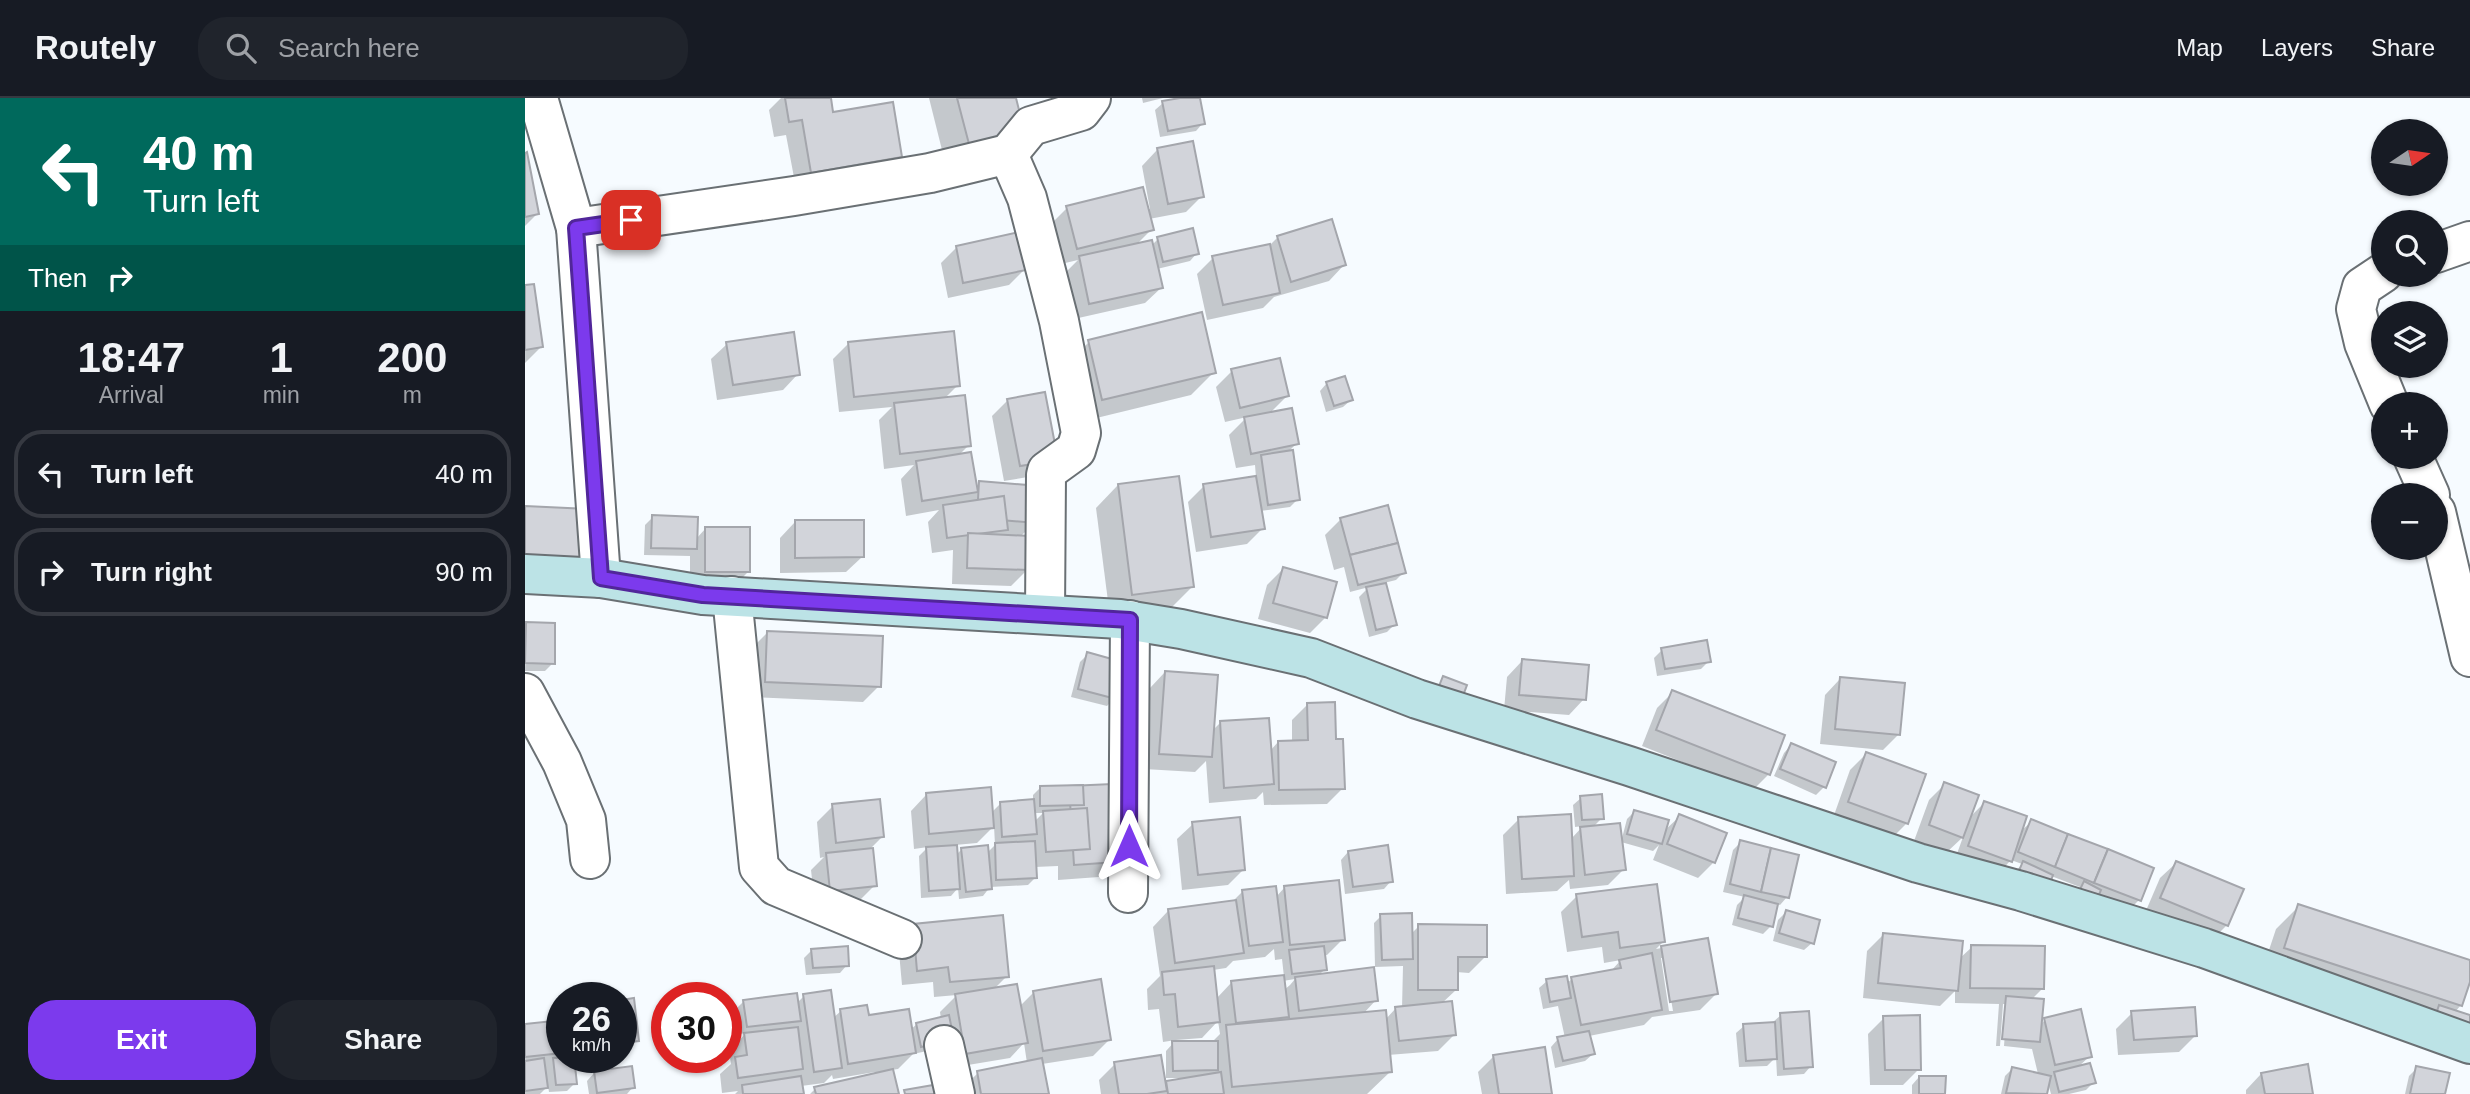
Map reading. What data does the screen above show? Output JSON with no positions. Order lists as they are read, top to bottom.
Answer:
{
  "north": "right",
  "page": {
    "header": "Routely",
    "search": "Search here",
    "nav": ["Map", "Layers", "Share"],
    "turn": ["40 m", "Turn left"],
    "map_buttons": ["+", "−"],
    "then": "Then",
    "eta": [
      "18:47",
      "Arrival",
      "1",
      "min",
      "200",
      "m"
    ],
    "list": [
      {
        "name": "Turn left",
        "value": "40 m"
      },
      {
        "name": "Turn right",
        "value": "90 m"
      }
    ],
    "speed": "26 km/h",
    "limit": "30",
    "buttons": ["Exit", "Share"]
  }
}
